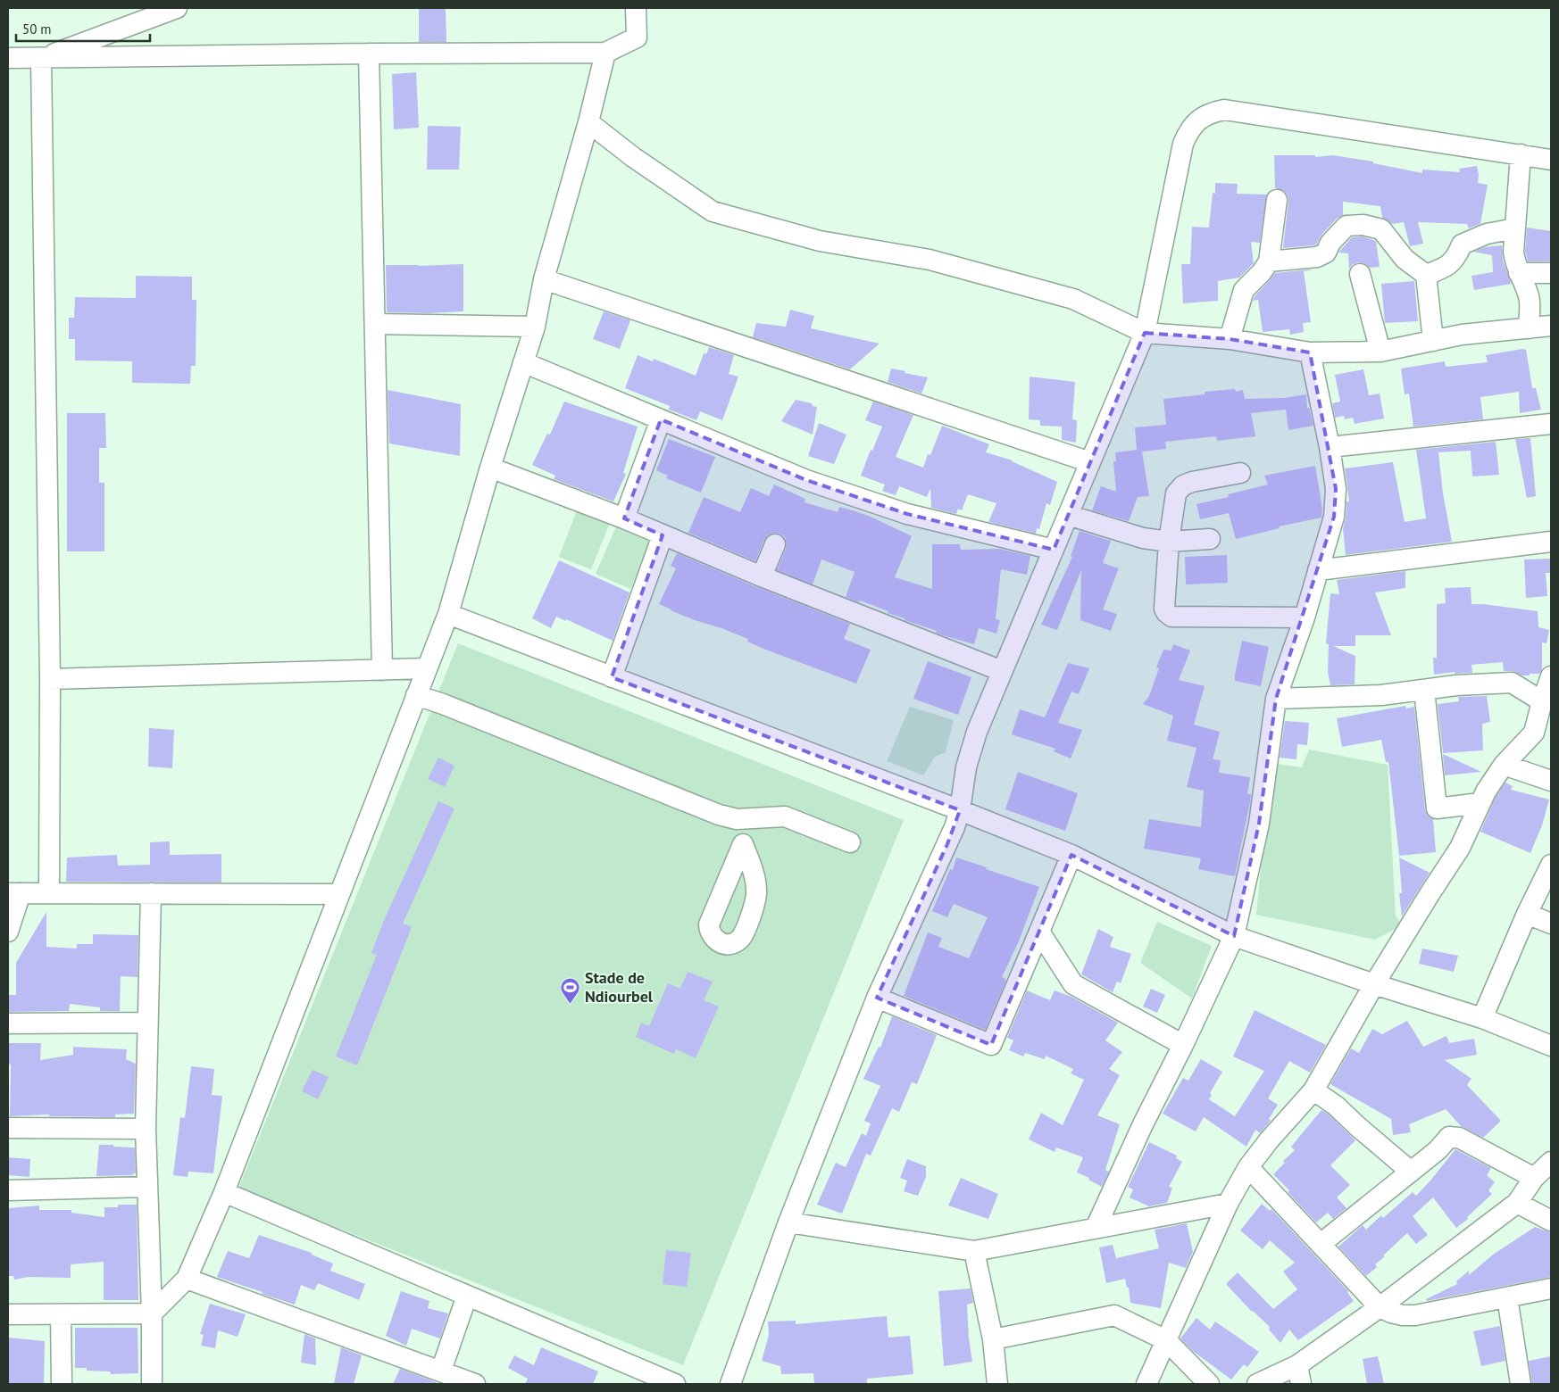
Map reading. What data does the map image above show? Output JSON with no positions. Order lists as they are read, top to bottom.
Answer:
{
  "places": {
    "sports": ["Stade de Ndiourbel"]
  },
  "scale_bar": "50 m"
}
